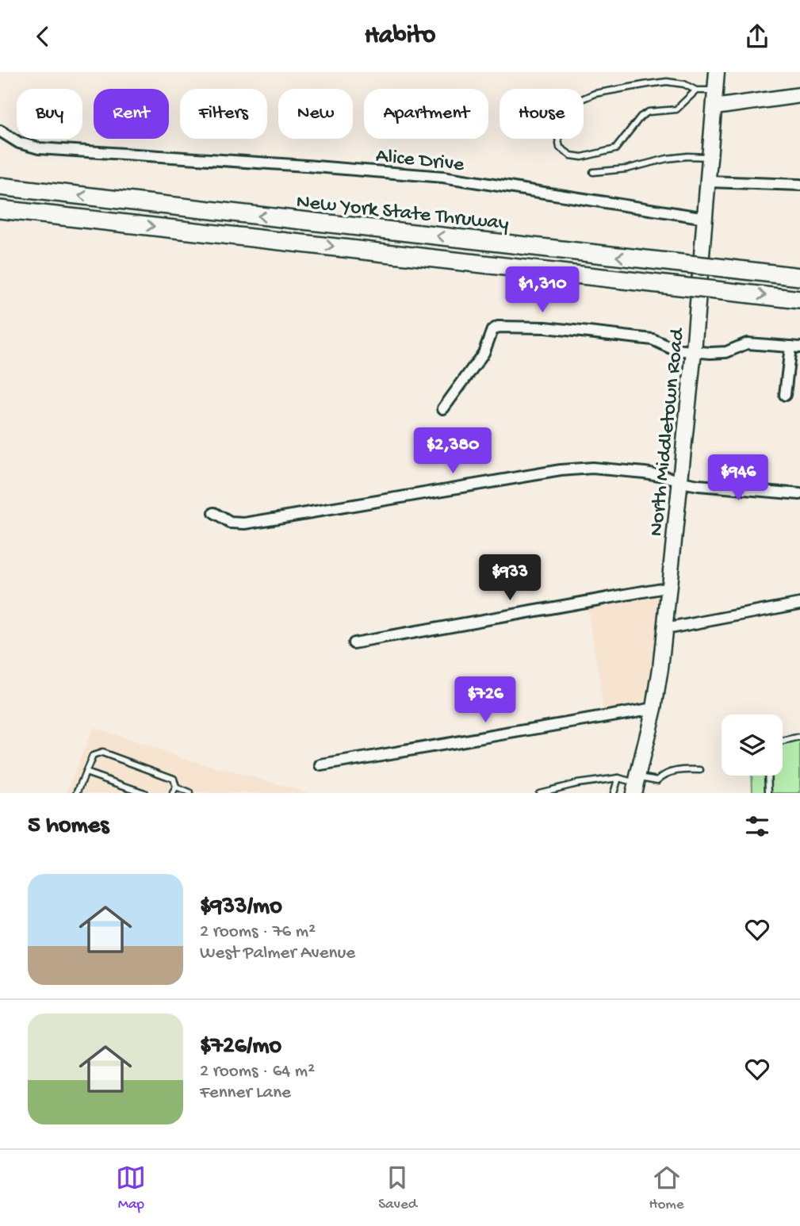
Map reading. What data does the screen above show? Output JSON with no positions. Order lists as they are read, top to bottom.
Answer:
{
  "streets": {
    "highway": ["New York State Thruway"],
    "street": ["Alice Drive", "North Middletown Road"]
  },
  "crossings": [
    ["Alice Drive", "North Middletown Road"]
  ],
  "page": {
    "header": "Habito",
    "chip": [
      "Buy",
      "Rent",
      "Filters",
      "New",
      "Apartment",
      "House"
    ],
    "price": [
      "$1,310",
      "$2,380",
      "$946",
      "$933",
      "$726"
    ],
    "heading": "5 homes",
    "list": [
      {
        "name": "$933/mo",
        "note": "2 rooms · 76 m² · West Palmer Avenue"
      },
      {
        "name": "$726/mo",
        "note": "2 rooms · 64 m² · Fenner Lane"
      }
    ],
    "tabs": ["Map", "Saved", "Home"]
  }
}
